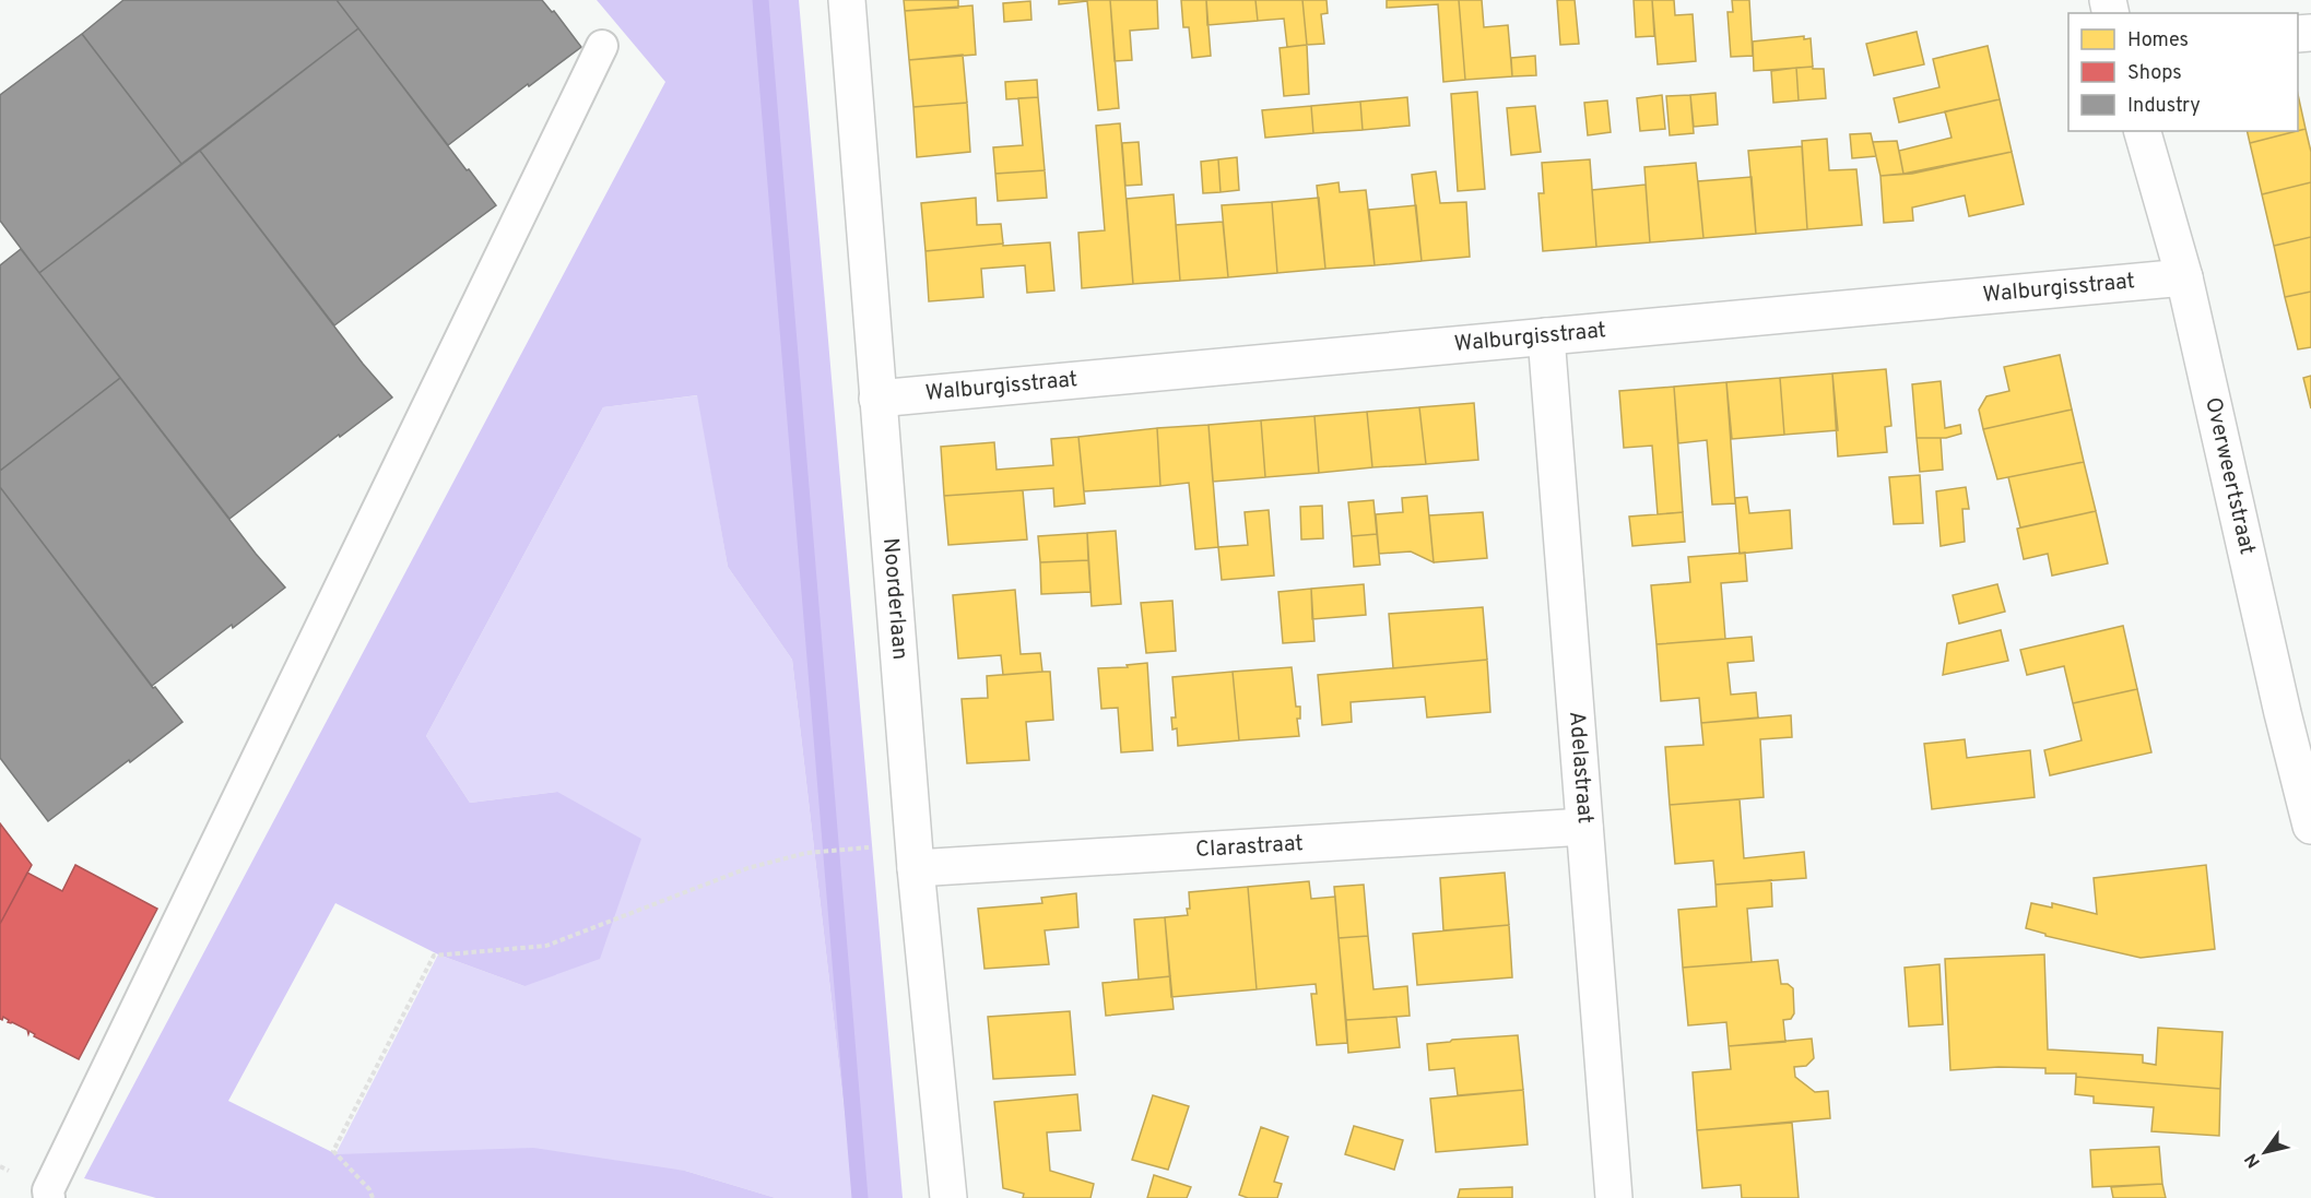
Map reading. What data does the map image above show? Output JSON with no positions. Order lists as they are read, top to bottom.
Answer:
{
  "streets": {
    "street": [
      "Walburgisstraat",
      "Overweertstraat",
      "Noorderlaan",
      "Adelastraat",
      "Clarastraat"
    ]
  },
  "crossings": [
    ["Walburgisstraat", "Overweertstraat"],
    ["Walburgisstraat", "Noorderlaan"],
    ["Walburgisstraat", "Adelastraat"],
    ["Noorderlaan", "Clarastraat"],
    ["Adelastraat", "Clarastraat"]
  ],
  "legend": ["Homes", "Shops", "Industry"],
  "north": "bottom left"
}
